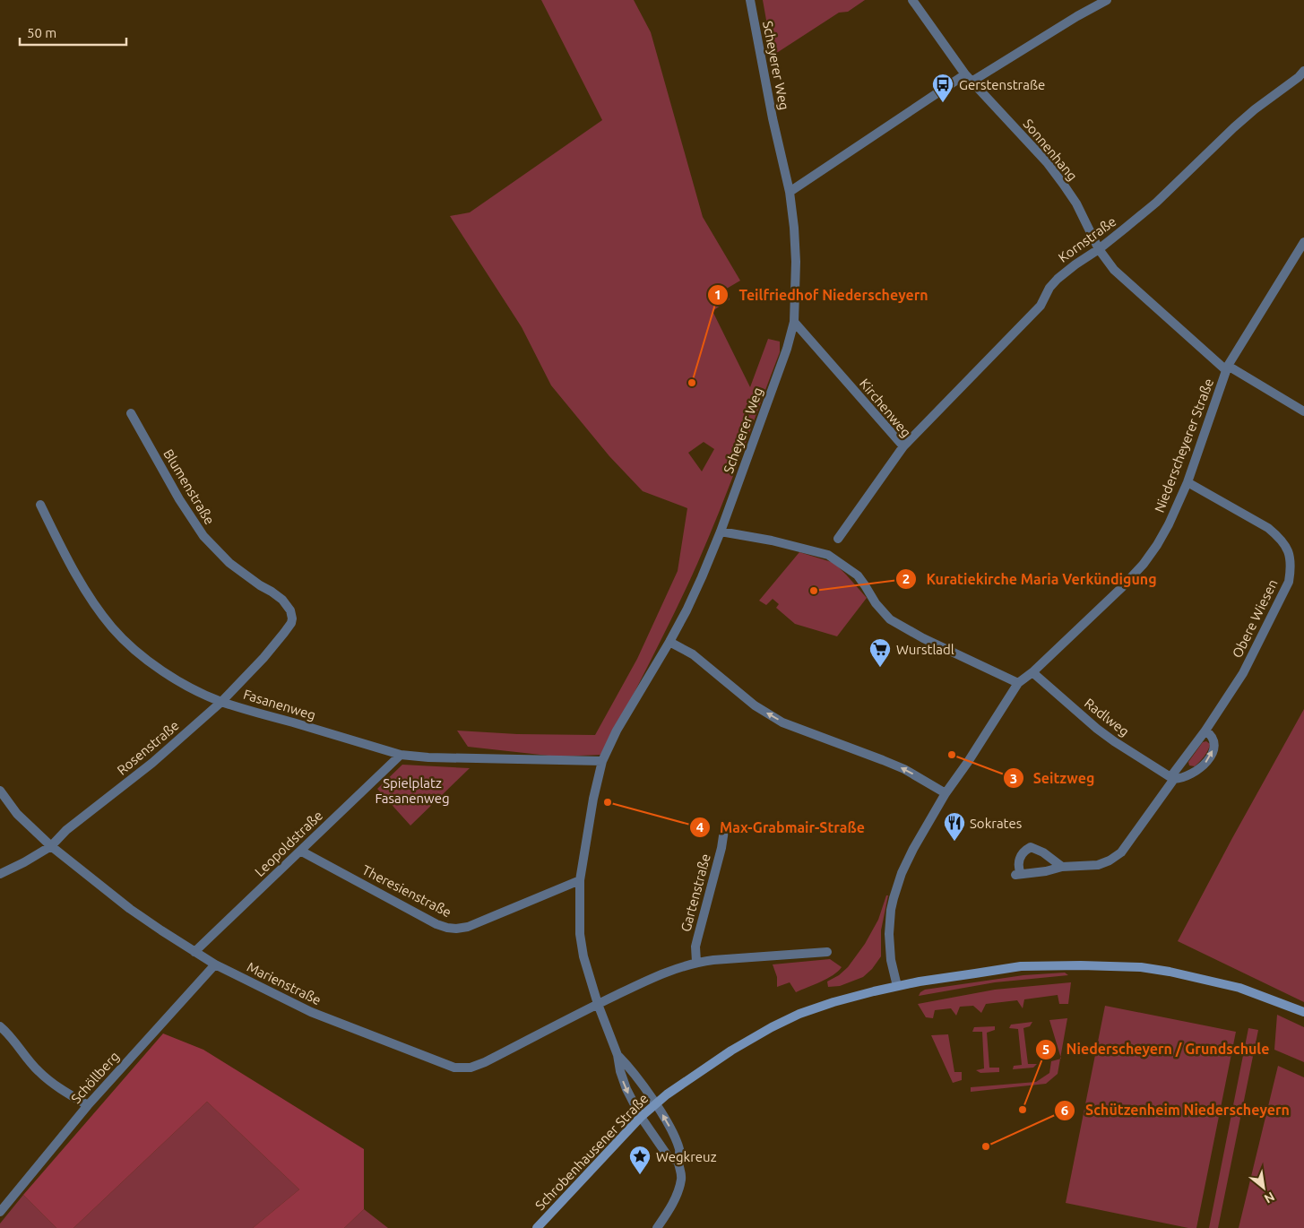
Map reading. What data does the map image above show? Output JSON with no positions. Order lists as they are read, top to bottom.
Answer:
{
  "streets": {
    "main road": ["Schrobenhausener Straße"],
    "street": [
      "Scheyerer Weg",
      "Sonnenhang",
      "Kornstraße",
      "Kirchenweg",
      "Niederscheyerer Straße",
      "Blumenstraße",
      "Obere Wiesen",
      "Fasanenweg",
      "Radlweg",
      "Rosenstraße",
      "Leopoldstraße",
      "Theresienstraße",
      "Gartenstraße",
      "Marienstraße",
      "Schöllberg"
    ]
  },
  "crossings": [
    ["Scheyerer Weg", "Kirchenweg"],
    ["Scheyerer Weg", "Fasanenweg"],
    ["Scheyerer Weg", "Theresienstraße"],
    ["Scheyerer Weg", "Marienstraße"],
    ["Sonnenhang", "Kornstraße"],
    ["Sonnenhang", "Niederscheyerer Straße"],
    ["Kornstraße", "Kirchenweg"],
    ["Niederscheyerer Straße", "Obere Wiesen"],
    ["Niederscheyerer Straße", "Radlweg"],
    ["Niederscheyerer Straße", "Schrobenhausener Straße"],
    ["Blumenstraße", "Rosenstraße"],
    ["Obere Wiesen", "Radlweg"],
    ["Fasanenweg", "Rosenstraße"],
    ["Fasanenweg", "Leopoldstraße"],
    ["Rosenstraße", "Marienstraße"],
    ["Leopoldstraße", "Theresienstraße"],
    ["Leopoldstraße", "Marienstraße"],
    ["Marienstraße", "Schöllberg"]
  ],
  "parks": ["Spielplatz Fasanenweg"],
  "places": {
    "bus stop": ["Gerstenstraße"],
    "other": [
      "Teilfriedhof Niederscheyern",
      "Kuratiekirche Maria Verkündigung",
      "Seitzweg",
      "Max-Grabmair-Straße",
      "Niederscheyern / Grundschule",
      "Schützenheim Niederscheyern"
    ],
    "supermarket": ["Wurstladl"],
    "restaurant": ["Sokrates"],
    "place": ["Wegkreuz"]
  },
  "scale_bar": "50 m",
  "north": "bottom right"
}
